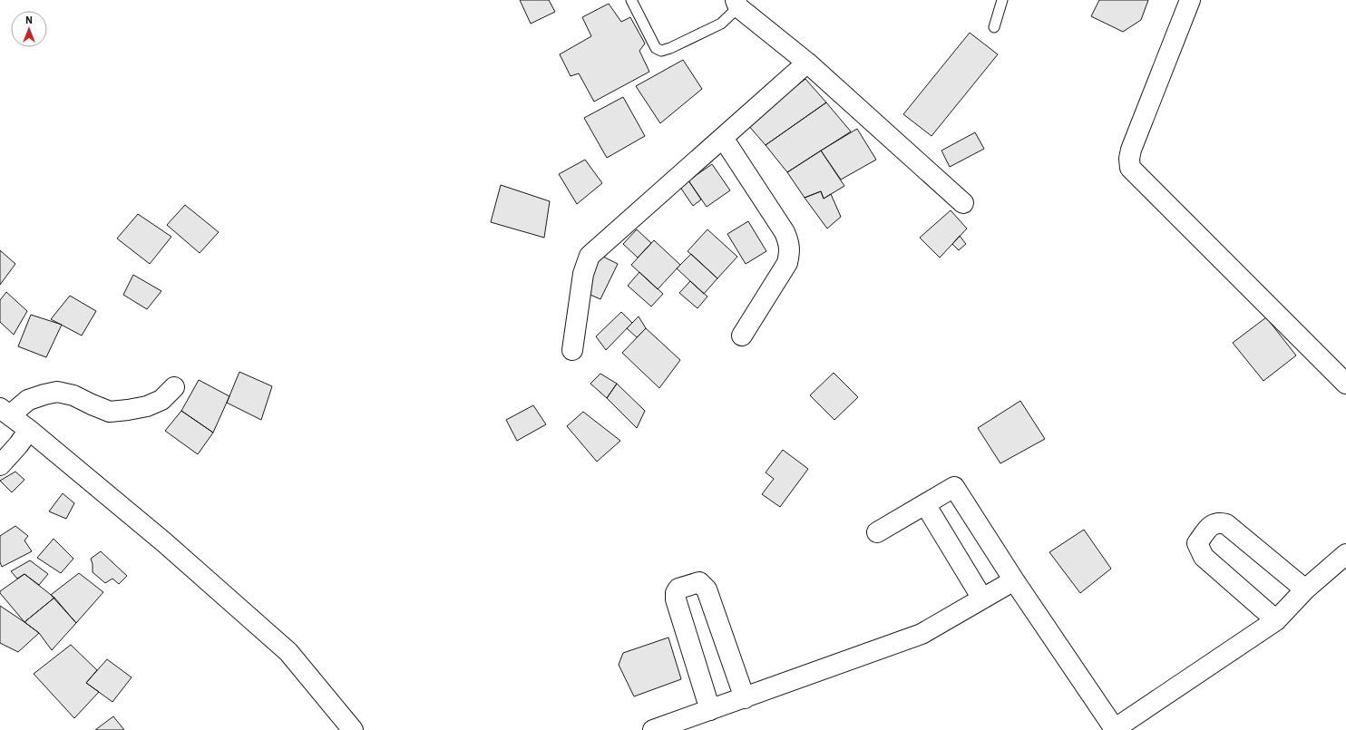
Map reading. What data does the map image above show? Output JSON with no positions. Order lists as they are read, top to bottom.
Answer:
{
  "north": "top"
}
